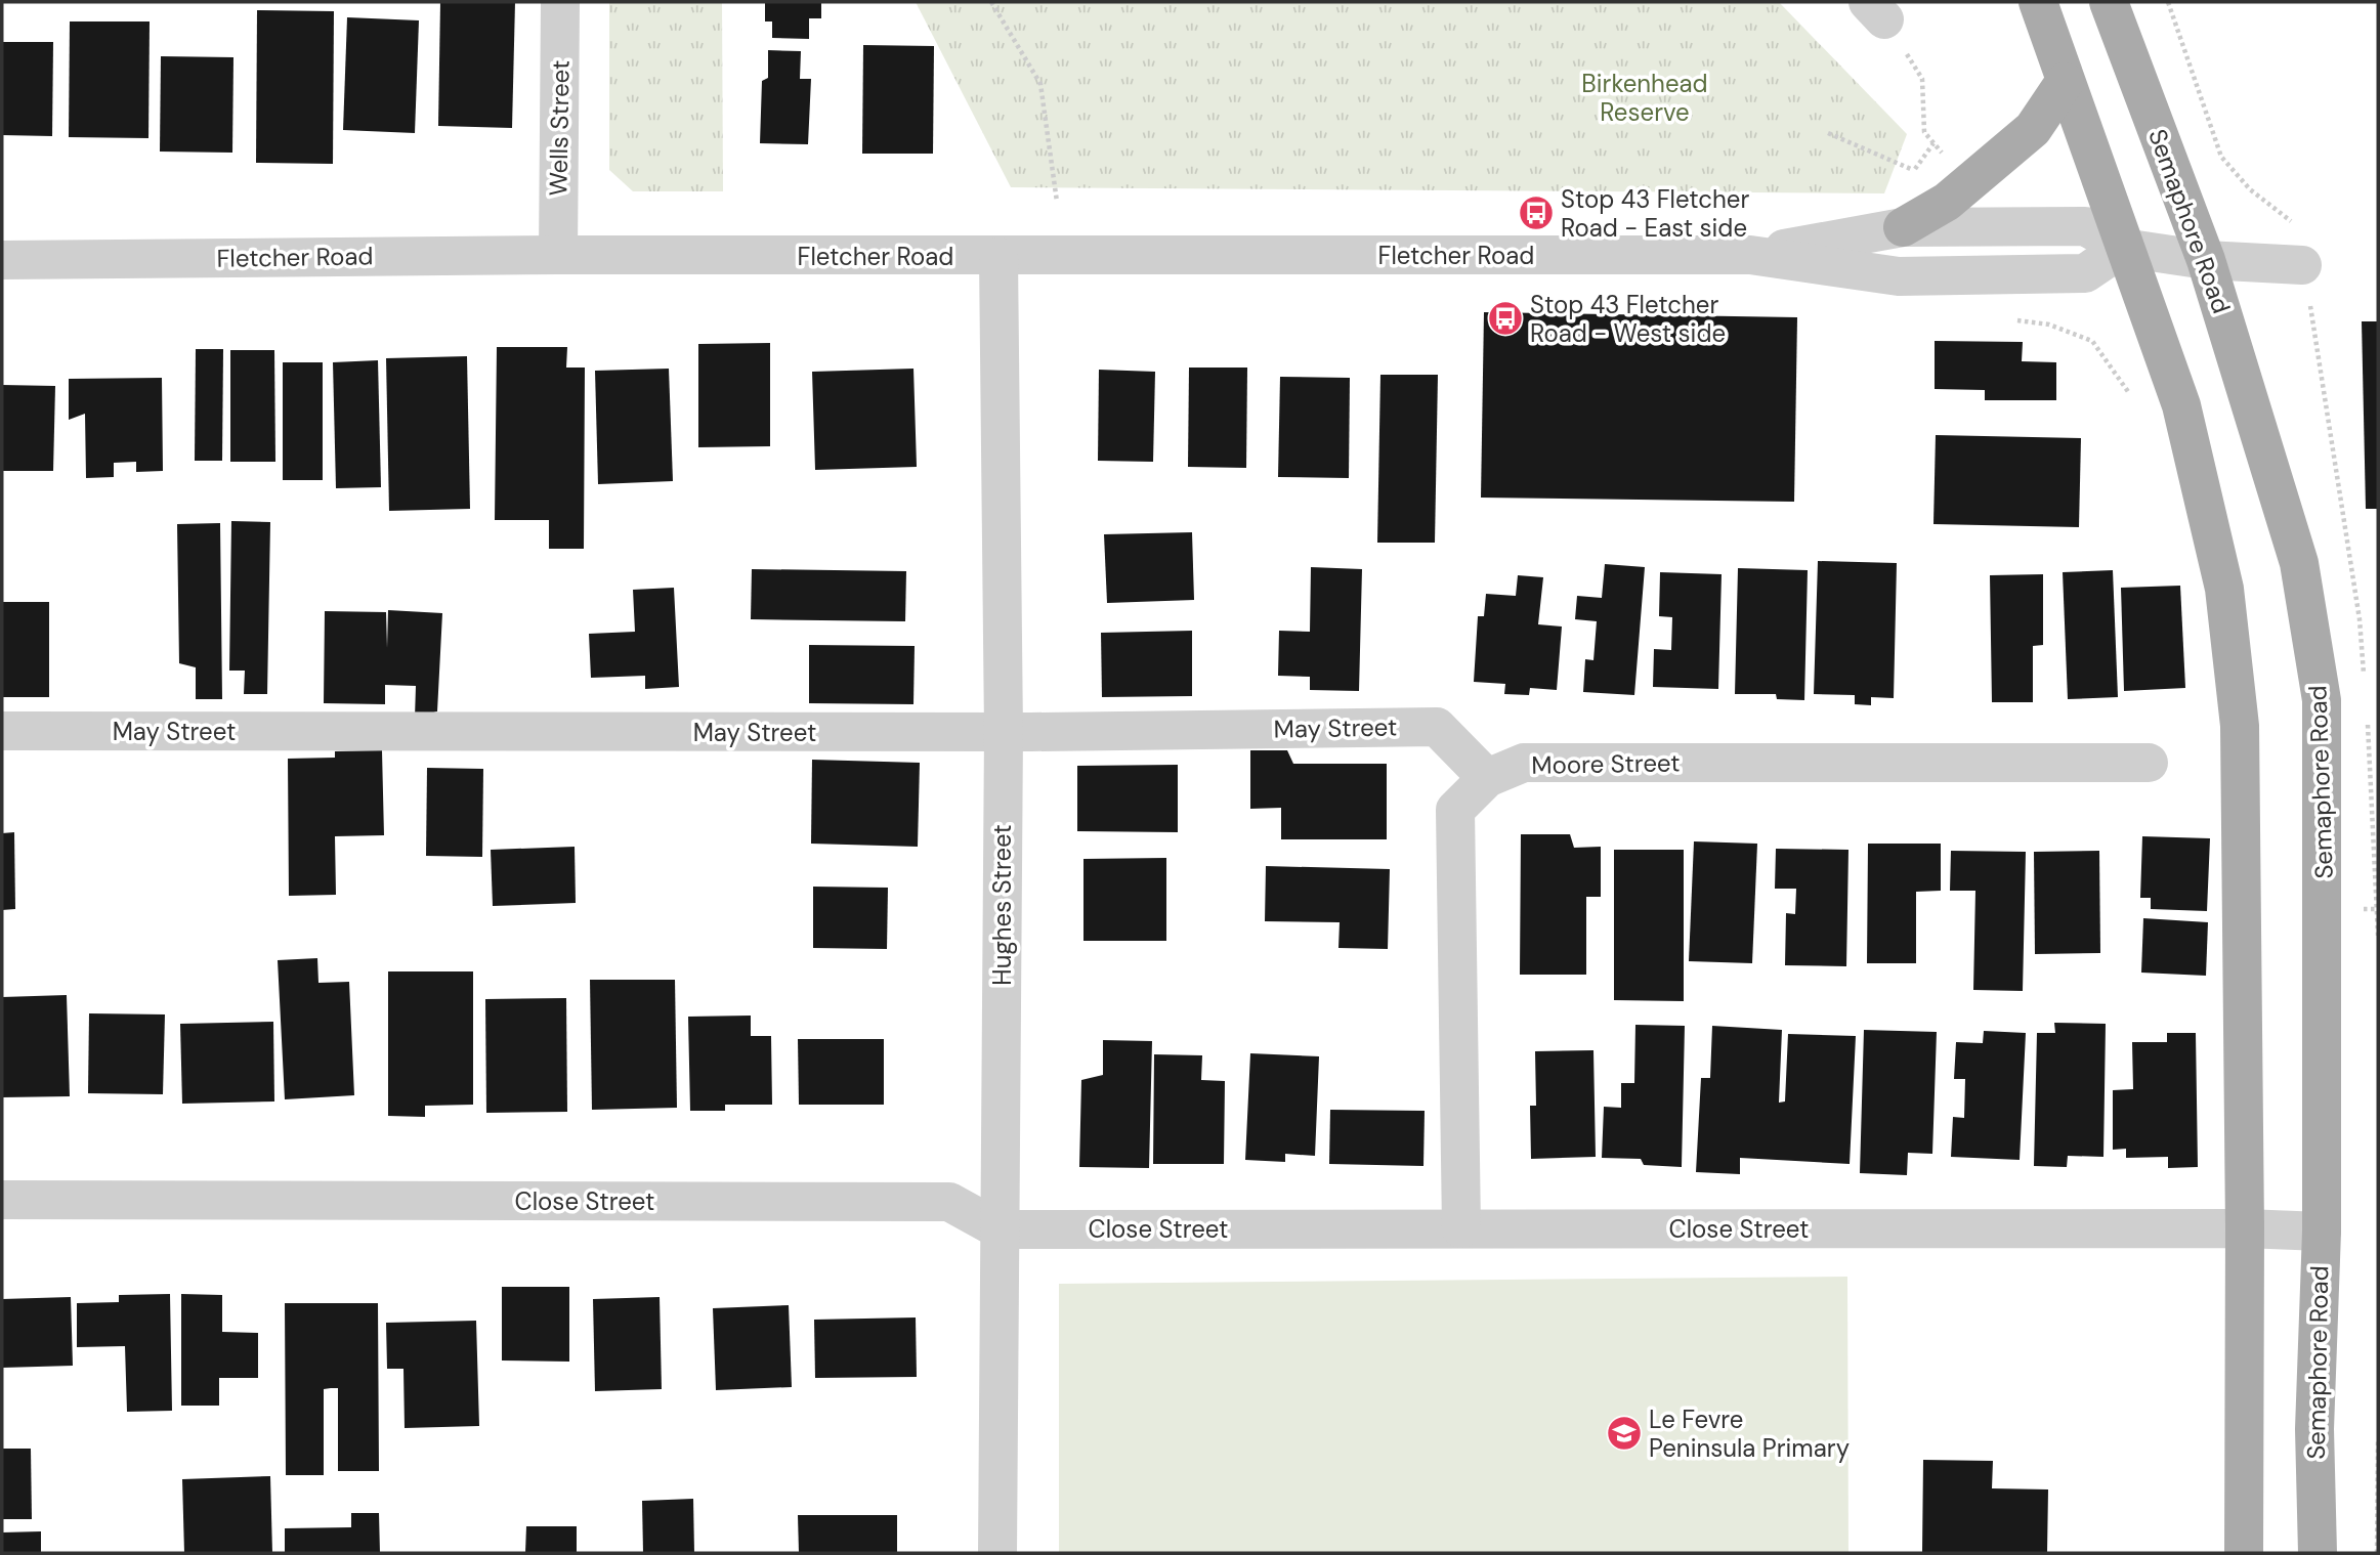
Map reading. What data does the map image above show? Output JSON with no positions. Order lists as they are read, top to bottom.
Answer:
{
  "streets": {
    "main road": ["Semaphore Road"],
    "street": [
      "Wells Street",
      "Fletcher Road",
      "May Street",
      "Moore Street",
      "Hughes Street",
      "Close Street"
    ]
  },
  "crossings": [
    ["Wells Street", "Fletcher Road"],
    ["Semaphore Road", "Fletcher Road"],
    ["Semaphore Road", "Close Street"],
    ["Fletcher Road", "Hughes Street"],
    ["May Street", "Moore Street"],
    ["May Street", "Hughes Street"],
    ["Moore Street", "Close Street"],
    ["Hughes Street", "Close Street"]
  ],
  "parks": ["Birkenhead Reserve"],
  "places": {
    "bus stop": ["Stop 43 Fletcher Road - East side", "Stop 43 Fletcher Road - West side"],
    "school or university": ["Le Fevre Peninsula Primary"]
  }
}
